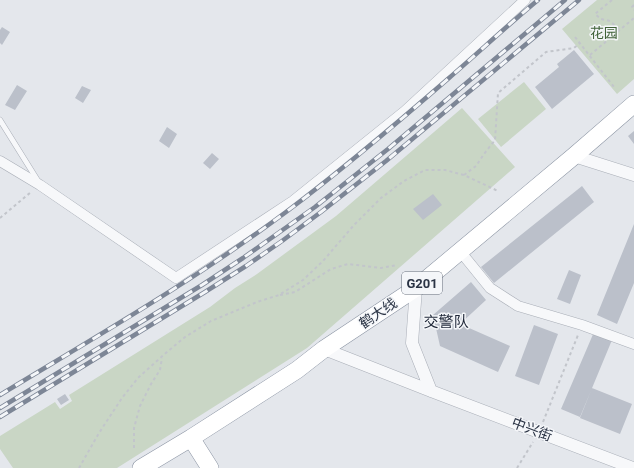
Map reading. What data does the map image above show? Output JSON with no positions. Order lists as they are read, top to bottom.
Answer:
{
  "streets": {
    "highway": ["G201", "鹤大线"],
    "street": ["中兴街"]
  },
  "crossings": [
    ["鹤大线", "中兴街"]
  ],
  "districts": ["交警队"],
  "parks": ["花园"]
}
